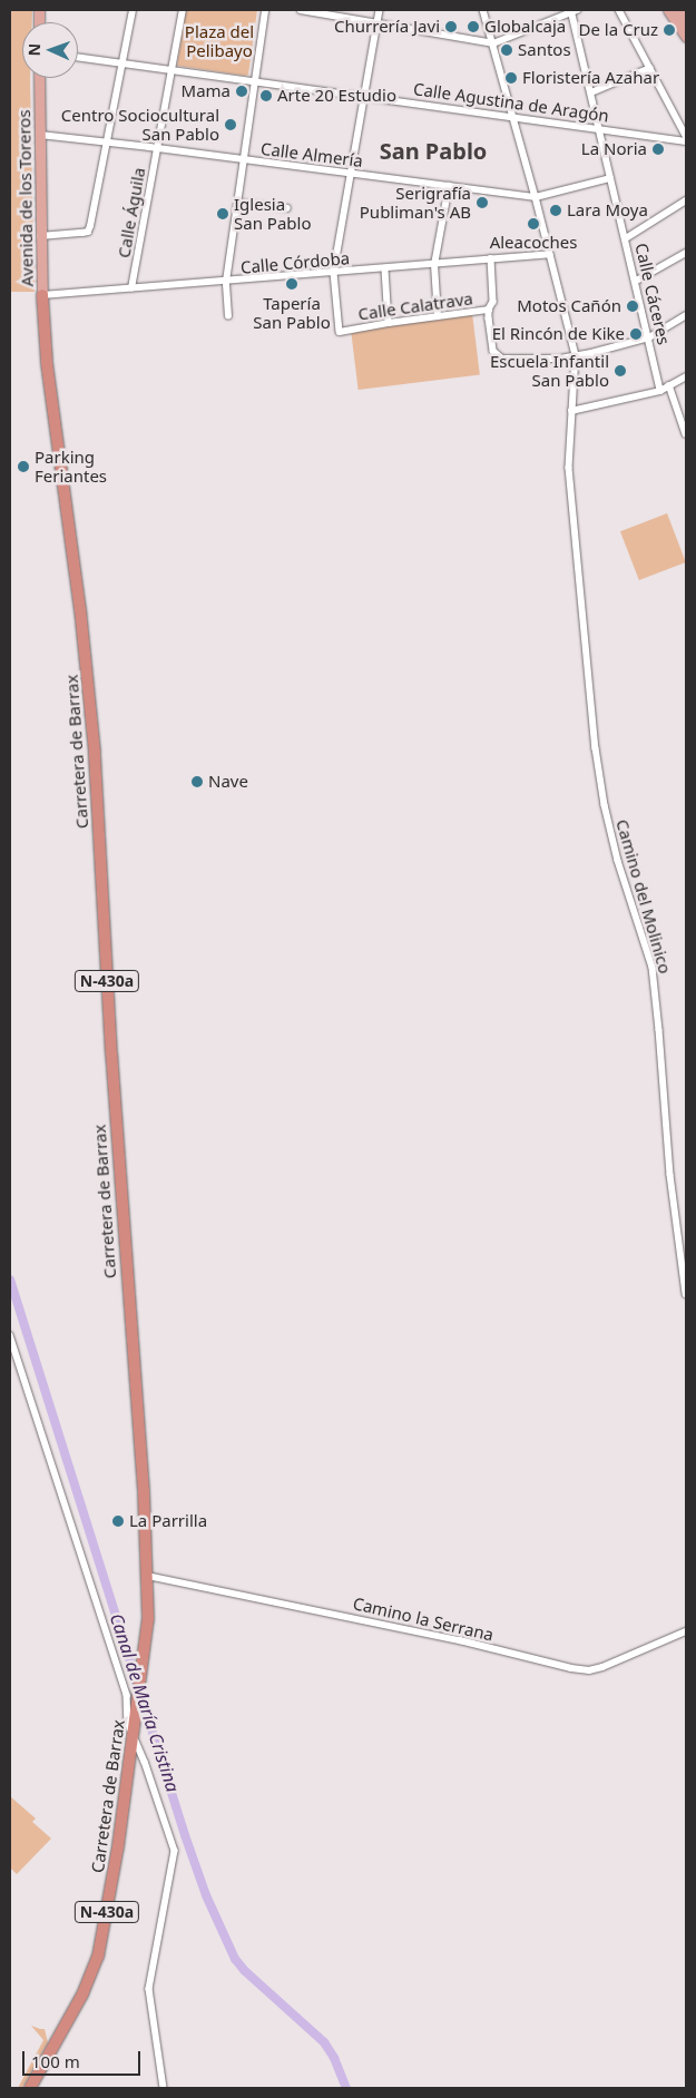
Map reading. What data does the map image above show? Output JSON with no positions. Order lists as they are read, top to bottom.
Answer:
{
  "streets": {
    "highway": ["Carretera de Barrax", "N-430a"],
    "main road": ["Avenida de los Toreros"],
    "street": [
      "Calle Agustina de Aragón",
      "Calle Almería",
      "Calle Águila",
      "Calle Córdoba",
      "Calle Cáceres",
      "Calle Calatrava",
      "Camino del Molinico",
      "Camino la Serrana"
    ]
  },
  "crossings": [
    ["Calle Agustina de Aragón", "Calle Águila"],
    ["Calle Agustina de Aragón", "Calle Cáceres"],
    ["Calle Agustina de Aragón", "Calle Calatrava"],
    ["Calle Agustina de Aragón", "Camino del Molinico"],
    ["Calle Almería", "Avenida de los Toreros"],
    ["Calle Almería", "Calle Águila"],
    ["Calle Almería", "Calle Cáceres"],
    ["Calle Almería", "Calle Calatrava"],
    ["Calle Almería", "Camino del Molinico"],
    ["Avenida de los Toreros", "Calle Córdoba"],
    ["Avenida de los Toreros", "Carretera de Barrax"],
    ["Calle Águila", "Calle Córdoba"],
    ["Calle Córdoba", "Calle Calatrava"],
    ["Calle Córdoba", "Carretera de Barrax"],
    ["Calle Córdoba", "Camino del Molinico"],
    ["Carretera de Barrax", "Camino la Serrana"]
  ],
  "districts": ["San Pablo"],
  "water": ["Canal de María Cristina"],
  "parks": ["Plaza del Pelibayo"],
  "places": [
    "Churrería Javi",
    "Globalcaja",
    "De la Cruz",
    "Santos",
    "Floristería Azahar",
    "Mama",
    "Arte 20 Estudio",
    "Centro Sociocultural San Pablo",
    "La Noria",
    "Serigrafía Publiman's AB",
    "Lara Moya",
    "Iglesia San Pablo",
    "Aleacoches",
    "Tapería San Pablo",
    "Motos Cañón",
    "El Rincón de Kike",
    "Escuela Infantil San Pablo",
    "Parking Feriantes",
    "Nave",
    "La Parrilla"
  ],
  "scale_bar": "100 m",
  "north": "left"
}
